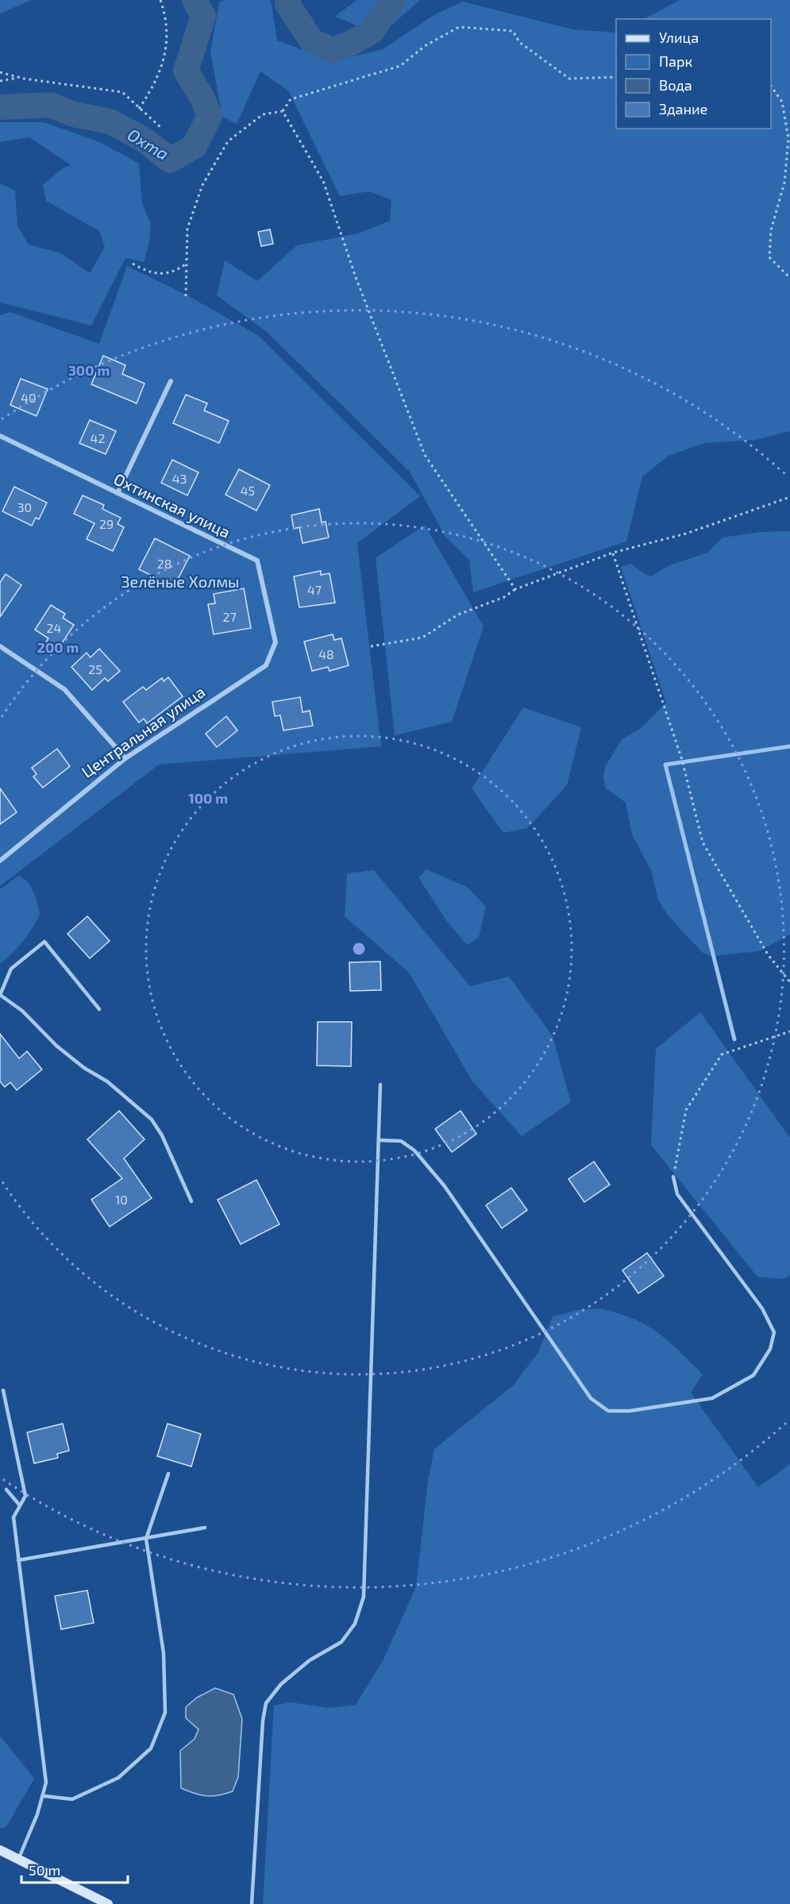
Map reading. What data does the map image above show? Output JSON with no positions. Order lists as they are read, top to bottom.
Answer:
{
  "streets": {
    "street": ["Охтинская улица", "Центральная улица"]
  },
  "crossings": [
    ["Охтинская улица", "Центральная улица"]
  ],
  "water": ["Охта"],
  "parks": ["Зелёные Холмы"],
  "house_numbers": [
    "40",
    "42",
    "43",
    "45",
    "30",
    "29",
    "28",
    "47",
    "27",
    "24",
    "48",
    "25",
    "10"
  ],
  "legend": [
    "Улица",
    "Парк",
    "Вода",
    "Здание"
  ],
  "scale_bar": "50 m",
  "rings": ["300 m", "200 m", "100 m"]
}
